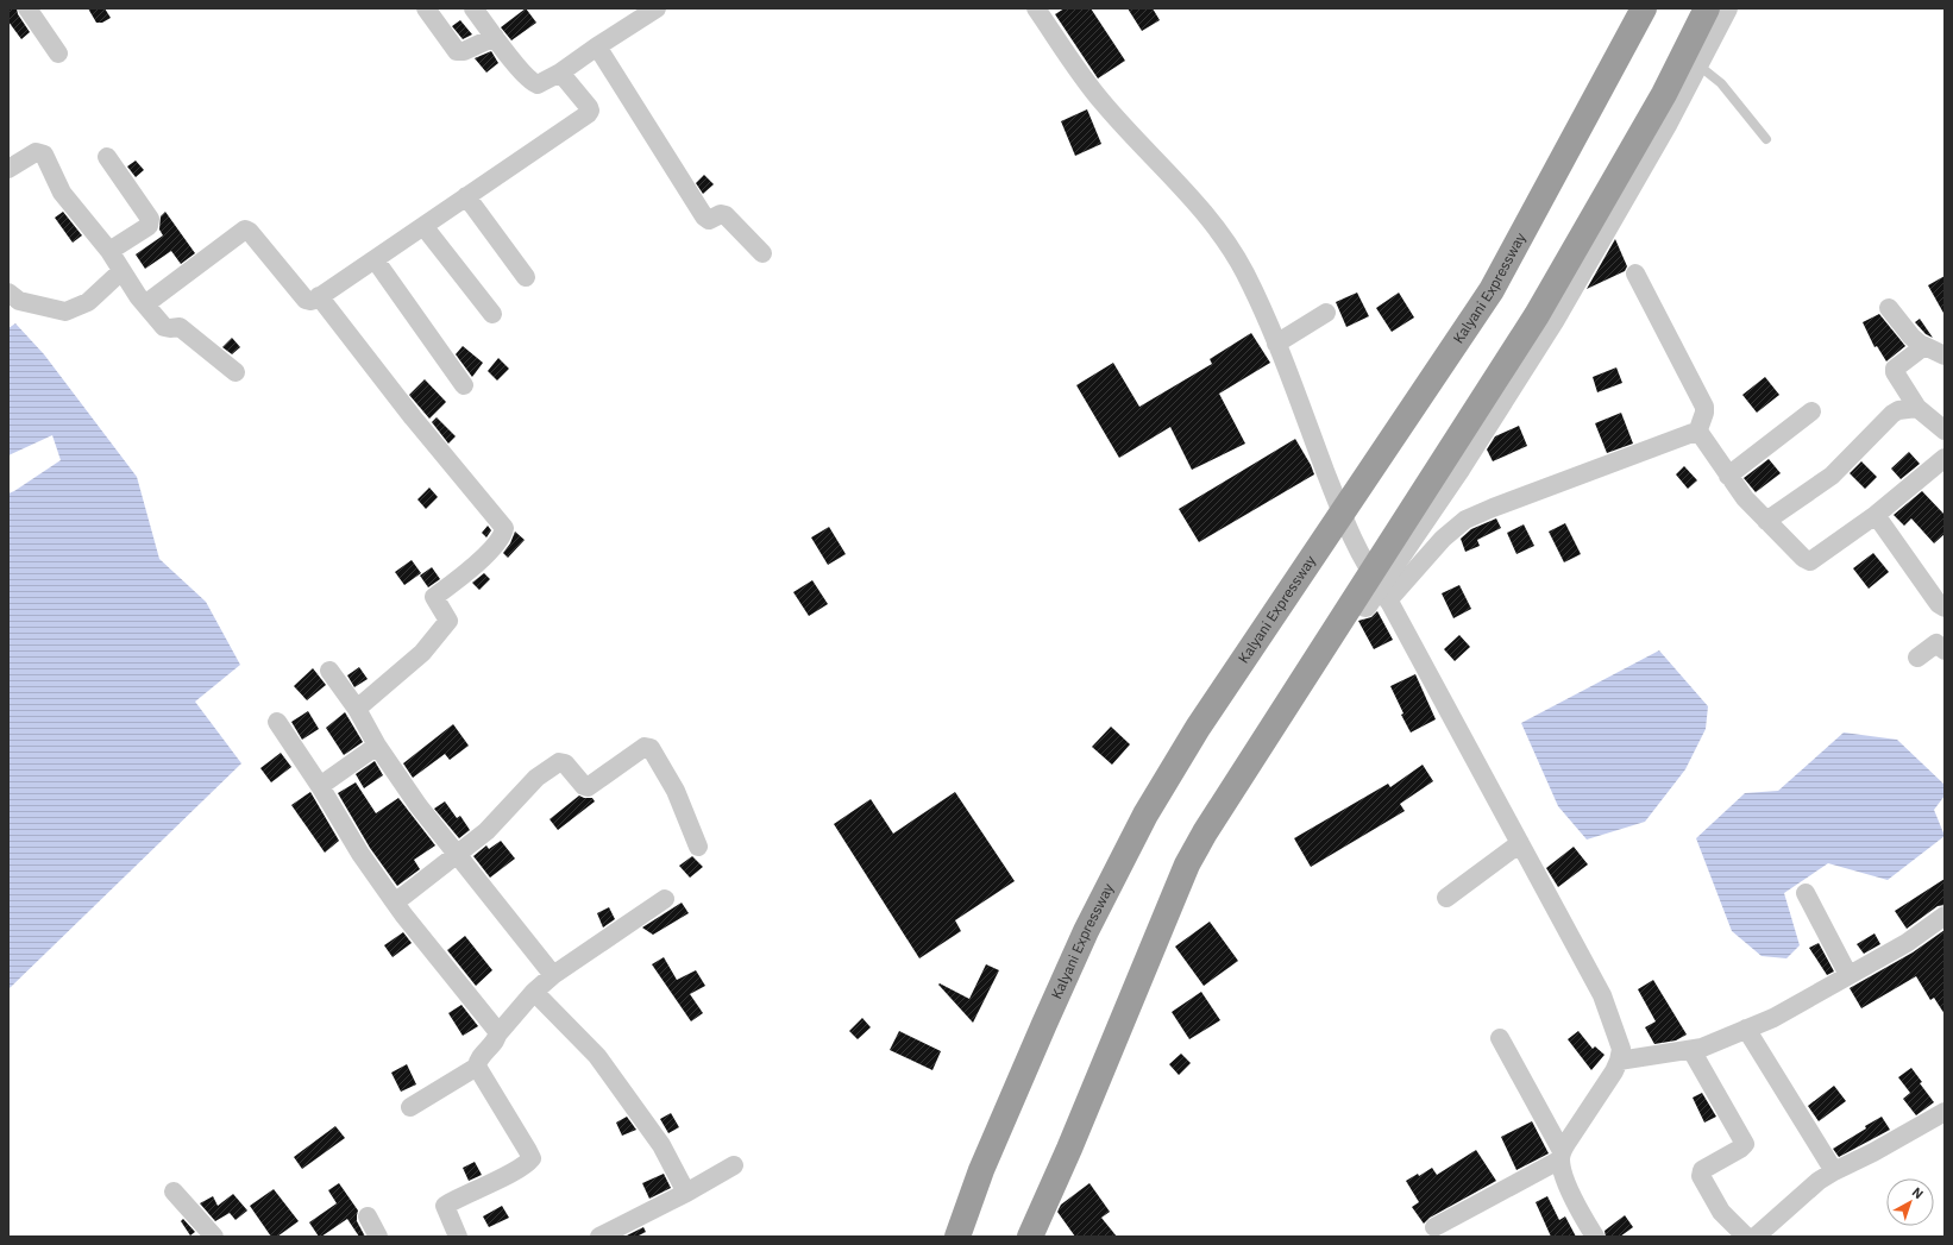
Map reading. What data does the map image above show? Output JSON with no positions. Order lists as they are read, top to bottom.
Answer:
{
  "streets": {
    "highway": ["Kalyani Expressway"]
  },
  "north": "top right"
}
